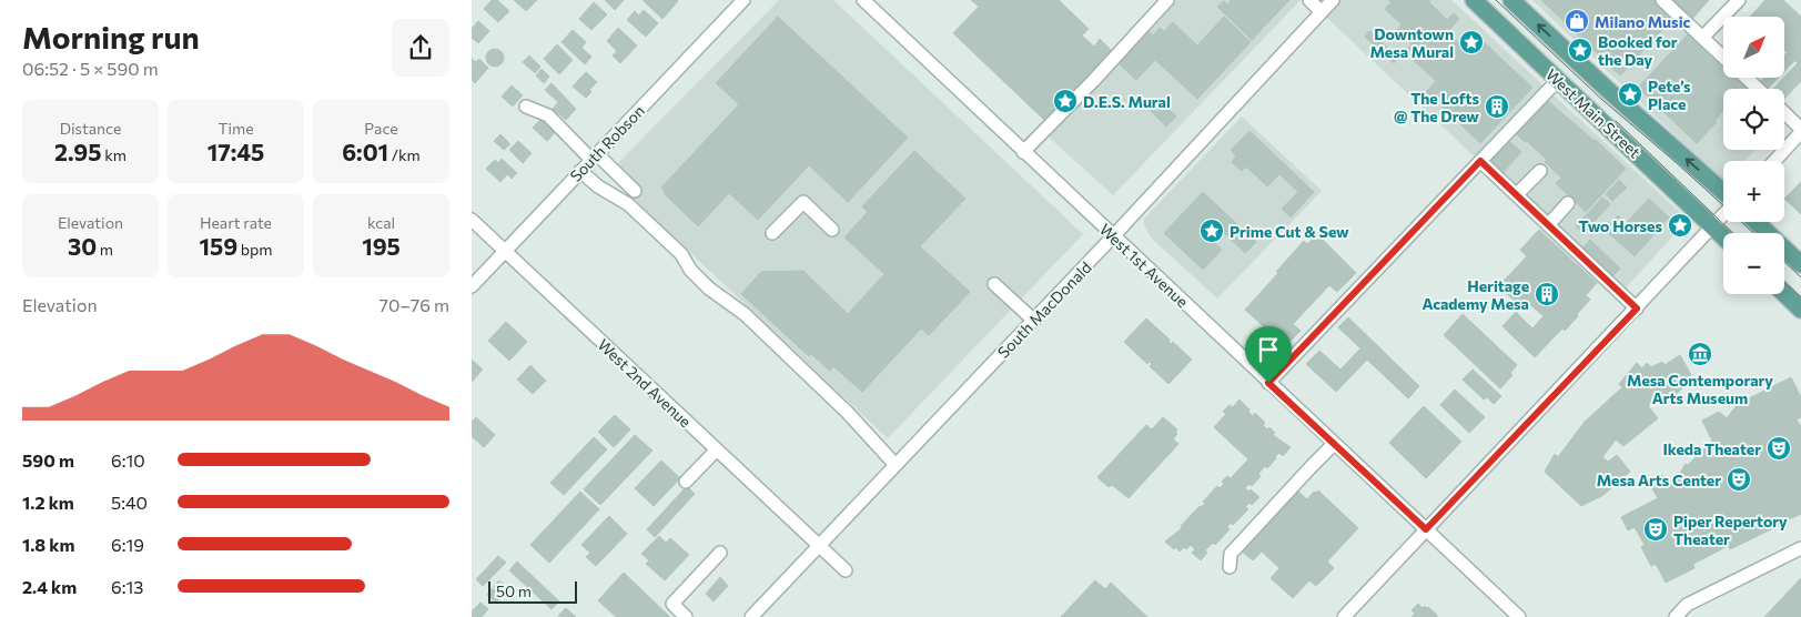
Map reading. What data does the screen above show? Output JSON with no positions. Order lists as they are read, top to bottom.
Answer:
{
  "streets": {
    "main road": ["West Main Street"],
    "street": [
      "South Robson",
      "West 1st Avenue",
      "South MacDonald",
      "West 2nd Avenue"
    ]
  },
  "crossings": [
    ["South Robson", "West 2nd Avenue"],
    ["West 1st Avenue", "South MacDonald"],
    ["South MacDonald", "West 2nd Avenue"]
  ],
  "places": {
    "shop": ["Milano Music"],
    "place": [
      "Downtown Mesa Mural",
      "Booked for the Day",
      "Pete’s Place",
      "D.E.S. Mural",
      "Two Horses",
      "Prime Cut & Sew"
    ],
    "building": ["The Lofts @ The Drew", "Heritage Academy Mesa"],
    "museum": ["Mesa Contemporary Arts Museum"],
    "theatre": ["Ikeda Theater", "Mesa Arts Center", "Piper Repertory Theater"]
  },
  "scale_bar": "50 m",
  "north": "top right",
  "page": {
    "heading": ["Morning run", "06:52 · 5 × 590 m"],
    "map_buttons": ["+", "−"],
    "stats": [
      ["Distance", "2.95 km"],
      ["Time", "17:45"],
      ["Pace", "6:01 /km"],
      ["Elevation", "30 m"],
      ["Heart rate", "159 bpm"],
      ["kcal", "195"]
    ],
    "chart": ["Elevation", "70–76 m"],
    "list": [
      {
        "name": "590 m",
        "note": "6:10"
      },
      {
        "name": "1.2 km",
        "note": "5:40"
      },
      {
        "name": "1.8 km",
        "note": "6:19"
      },
      {
        "name": "2.4 km",
        "note": "6:13"
      }
    ],
    "scale": "50 m"
  }
}
